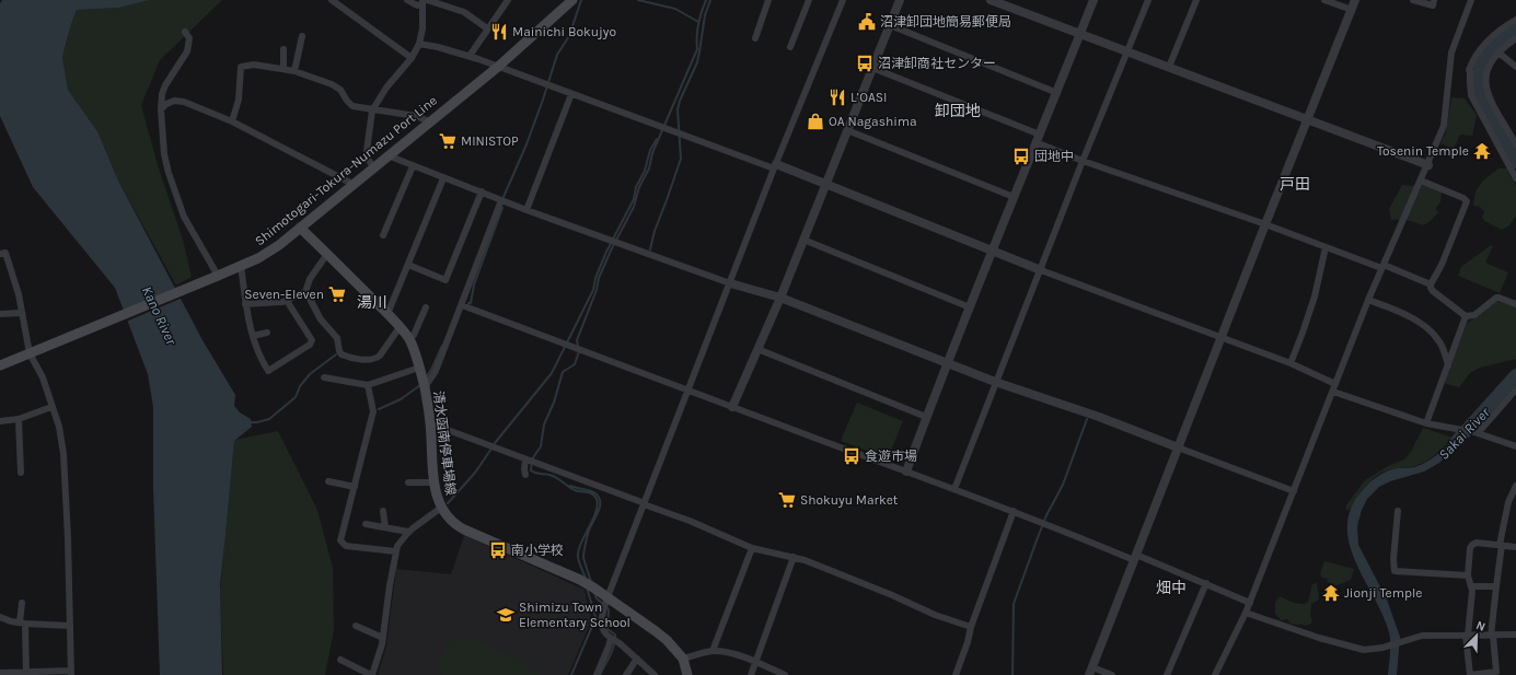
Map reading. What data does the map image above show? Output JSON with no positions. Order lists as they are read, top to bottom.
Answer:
{
  "streets": {
    "main road": ["Shimotogari-Tokura-Numazu Port Line", "清水函南停車場線"]
  },
  "crossings": [
    ["Shimotogari-Tokura-Numazu Port Line", "清水函南停車場線"]
  ],
  "districts": [
    "卸団地",
    "戸田",
    "湯川",
    "畑中"
  ],
  "water": ["Kano River", "Sakai River"],
  "places": {
    "public building": ["沼津卸団地簡易郵便局"],
    "restaurant": ["Mainichi Bokujyo", "L’OASI"],
    "bus stop": [
      "沼津卸商社センター",
      "団地中",
      "食遊市場",
      "南小学校"
    ],
    "shop": ["OA Nagashima"],
    "supermarket": ["MINISTOP", "Seven-Eleven", "Shokuyu Market"],
    "temple": ["Tosenin Temple", "Jionji Temple"],
    "school or university": ["Shimizu Town Elementary School"]
  },
  "north": "top right"
}
